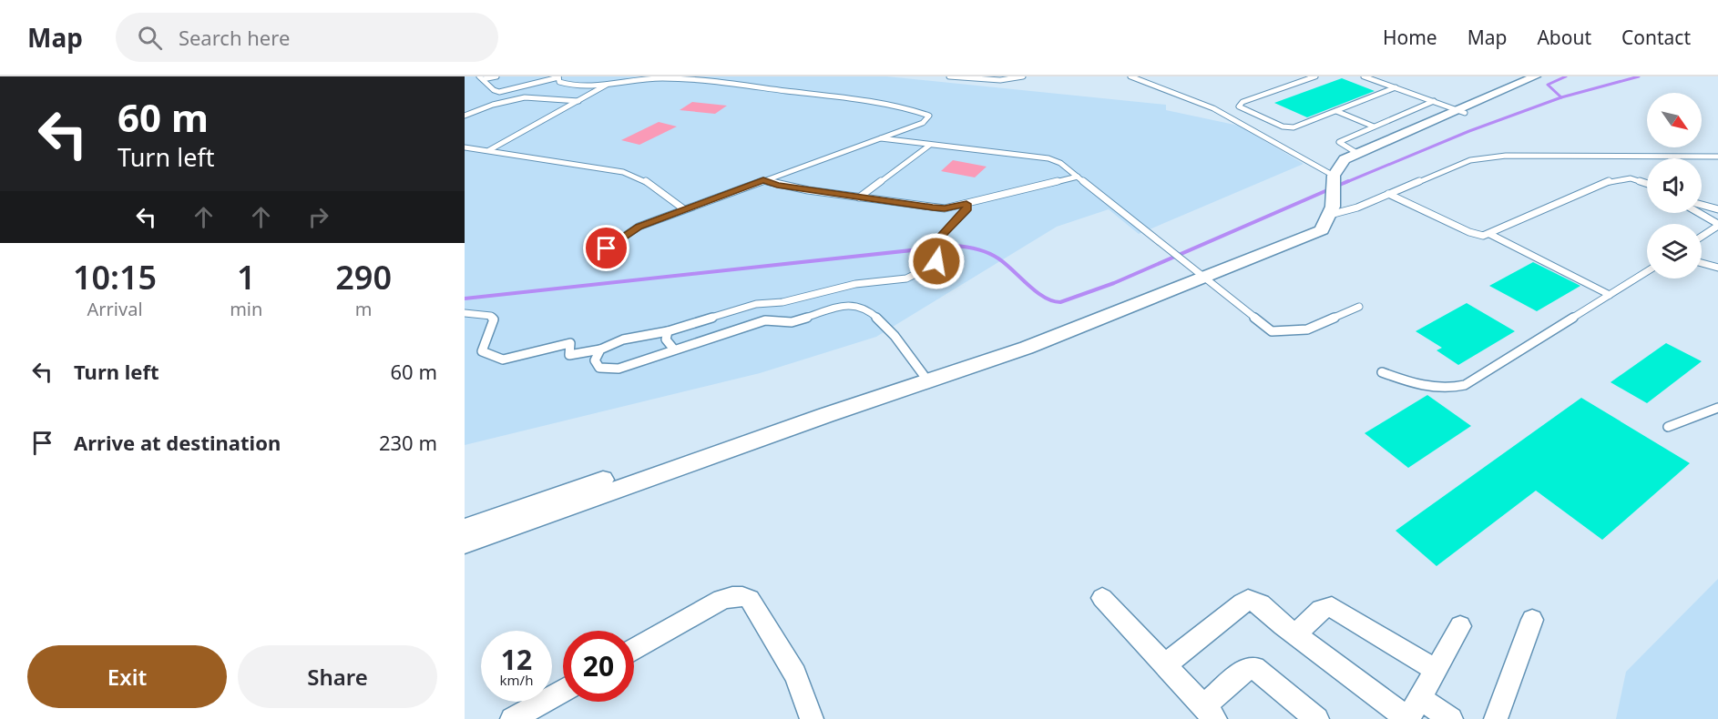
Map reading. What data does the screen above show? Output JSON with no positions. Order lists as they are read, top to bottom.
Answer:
{
  "north": "bottom right",
  "page": {
    "header": "Map",
    "search": "Search here",
    "nav": [
      "Home",
      "Map",
      "About",
      "Contact"
    ],
    "turn": ["60 m", "Turn left"],
    "eta": [
      "10:15",
      "Arrival",
      "1",
      "min",
      "290",
      "m"
    ],
    "list": [
      {
        "name": "Turn left",
        "value": "60 m"
      },
      {
        "name": "Arrive at destination",
        "value": "230 m"
      }
    ],
    "speed": "12 km/h",
    "limit": "20",
    "buttons": ["Exit", "Share"]
  }
}
